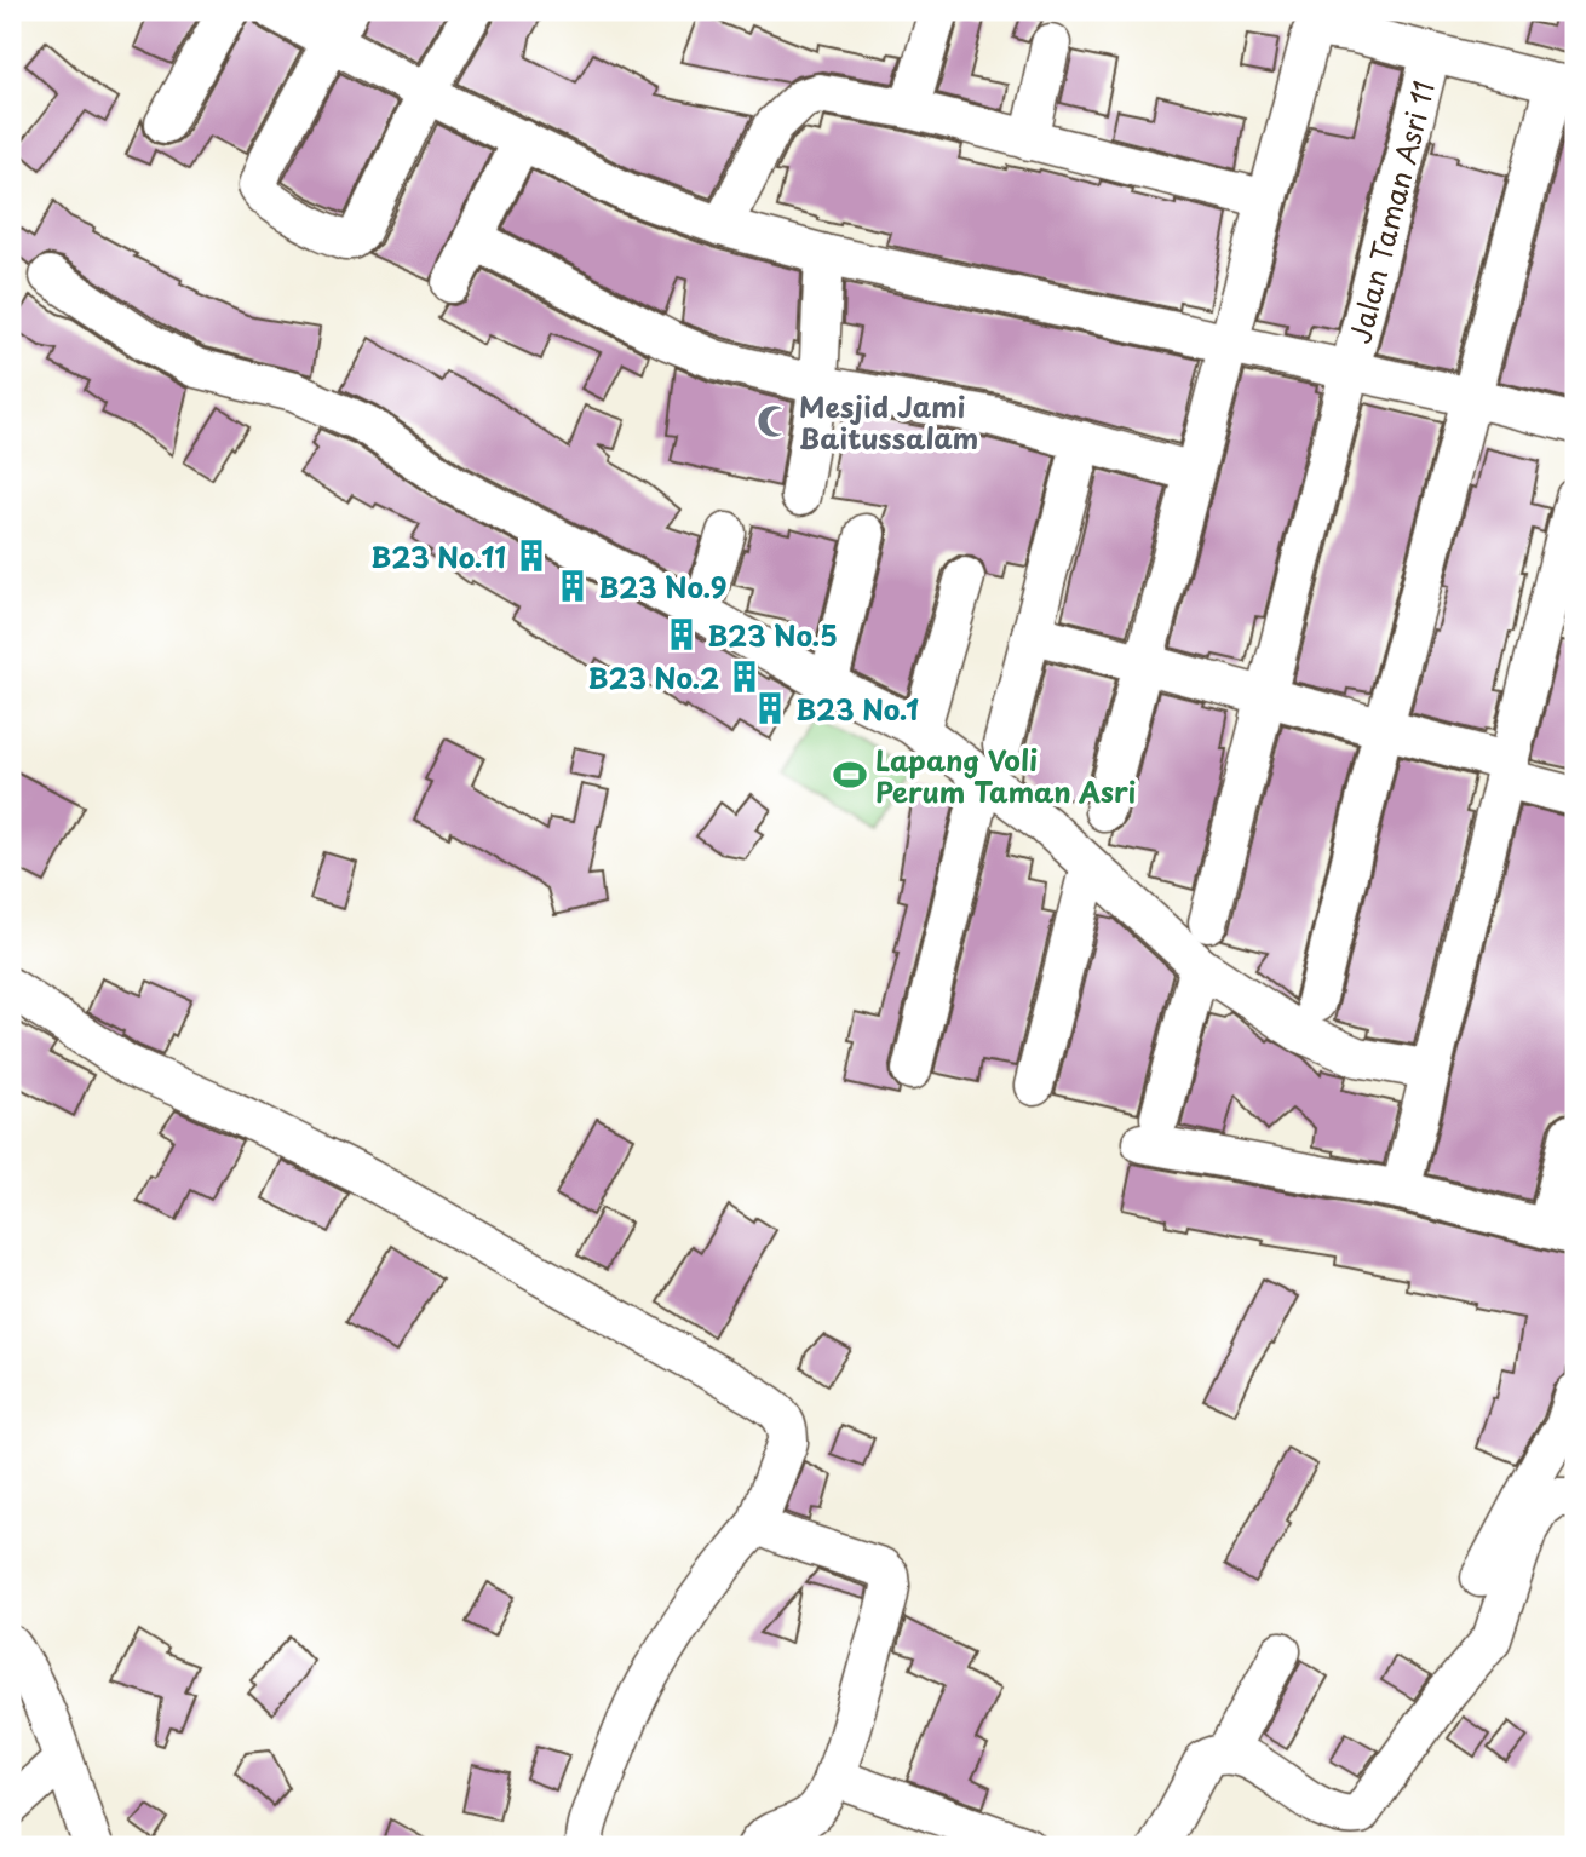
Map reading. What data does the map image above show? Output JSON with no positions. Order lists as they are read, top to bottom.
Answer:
{
  "streets": {
    "street": ["Jalan Taman Asri 11"]
  },
  "places": {
    "mosque": ["Mesjid Jami Baitussalam"],
    "building": [
      "B23 No.11",
      "B23 No.9",
      "B23 No.5",
      "B23 No.2",
      "B23 No.1"
    ],
    "sports": ["Lapang Voli Perum Taman Asri"]
  }
}
